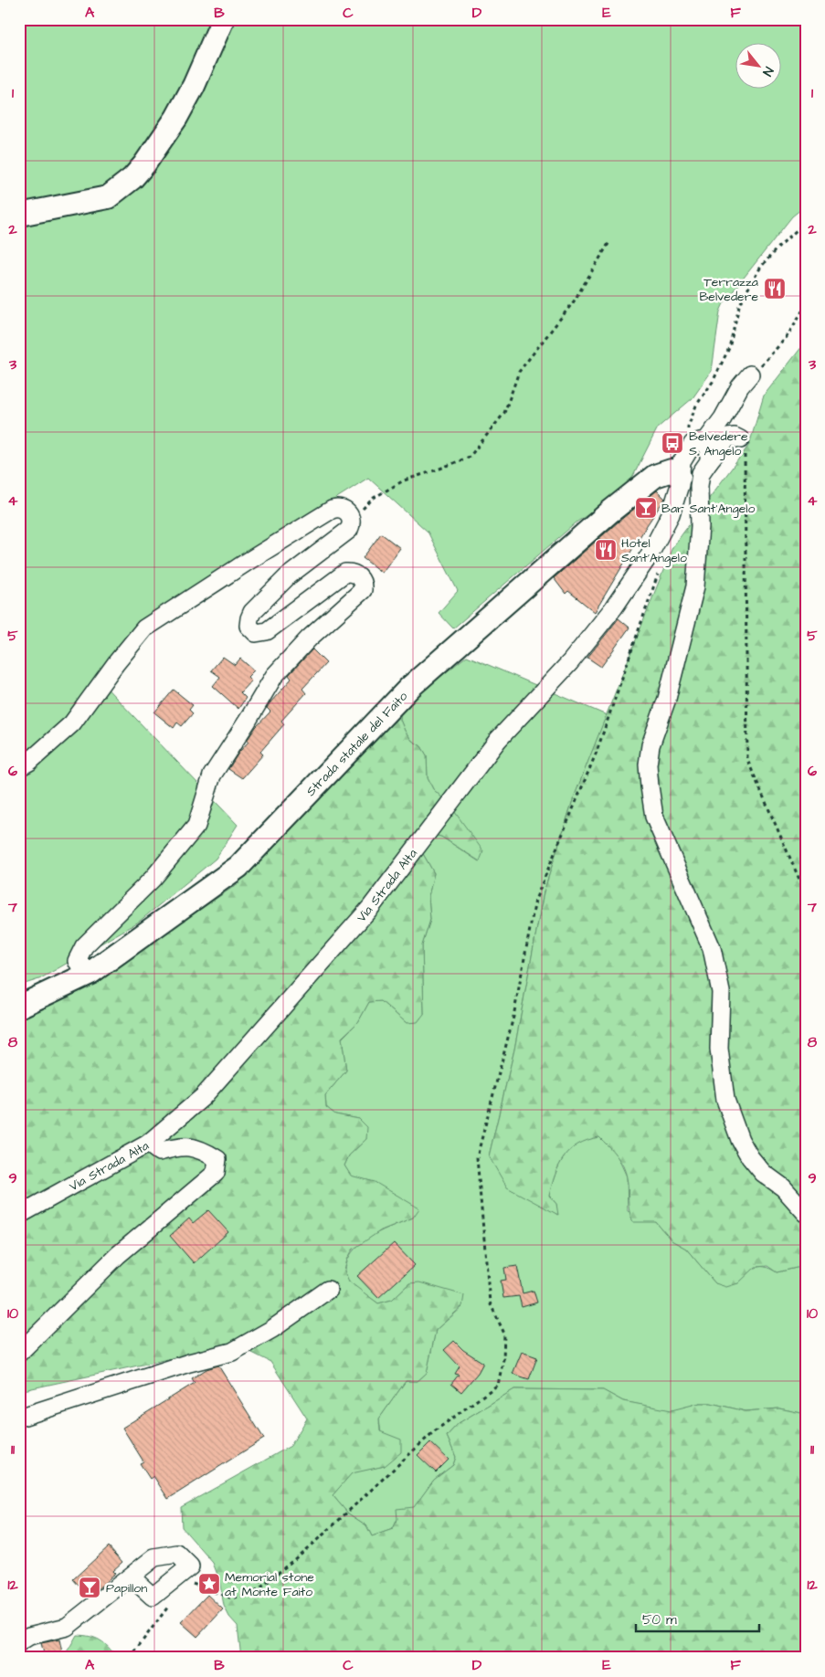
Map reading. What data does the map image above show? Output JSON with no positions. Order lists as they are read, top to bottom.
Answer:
{
  "streets": {
    "street": ["Strada statale del Faito", "Via Strada Alta"]
  },
  "crossings": [
    ["Strada statale del Faito", "Via Strada Alta"]
  ],
  "places": {
    "restaurant": ["Terrazza Belvedere", "Hotel Sant'Angelo"],
    "bus stop": ["Belvedere S. Angelo"],
    "bar": ["Bar Sant'Angelo", "Papillon"],
    "place": ["Memorial stone at Monte Faito"]
  },
  "scale_bar": "50 m",
  "north": "bottom right",
  "grid": {
    "columns": [
      "A",
      "B",
      "C",
      "D",
      "E",
      "F"
    ],
    "rows": [
      "1",
      "2",
      "3",
      "4",
      "5",
      "6",
      "7",
      "8",
      "9",
      "10",
      "11",
      "12"
    ]
  }
}
